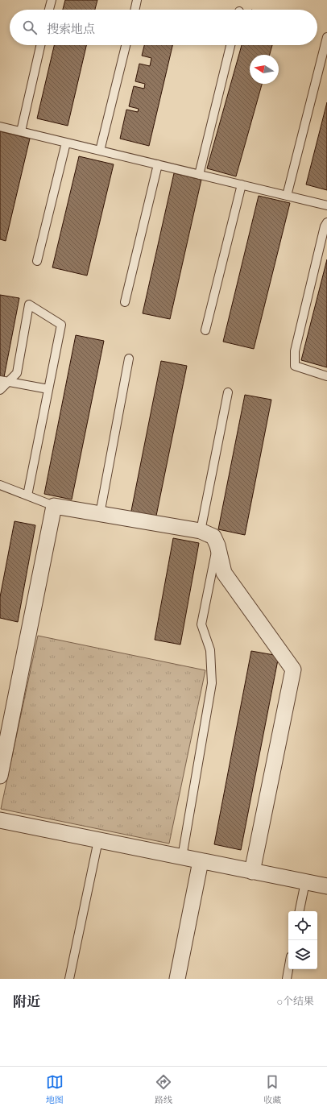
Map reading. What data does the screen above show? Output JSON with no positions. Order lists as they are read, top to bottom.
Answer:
{
  "north": "left",
  "page": {
    "search": "搜索地点",
    "heading": ["附近", "0个结果"],
    "nav": ["地图", "路线", "收藏"]
  }
}
